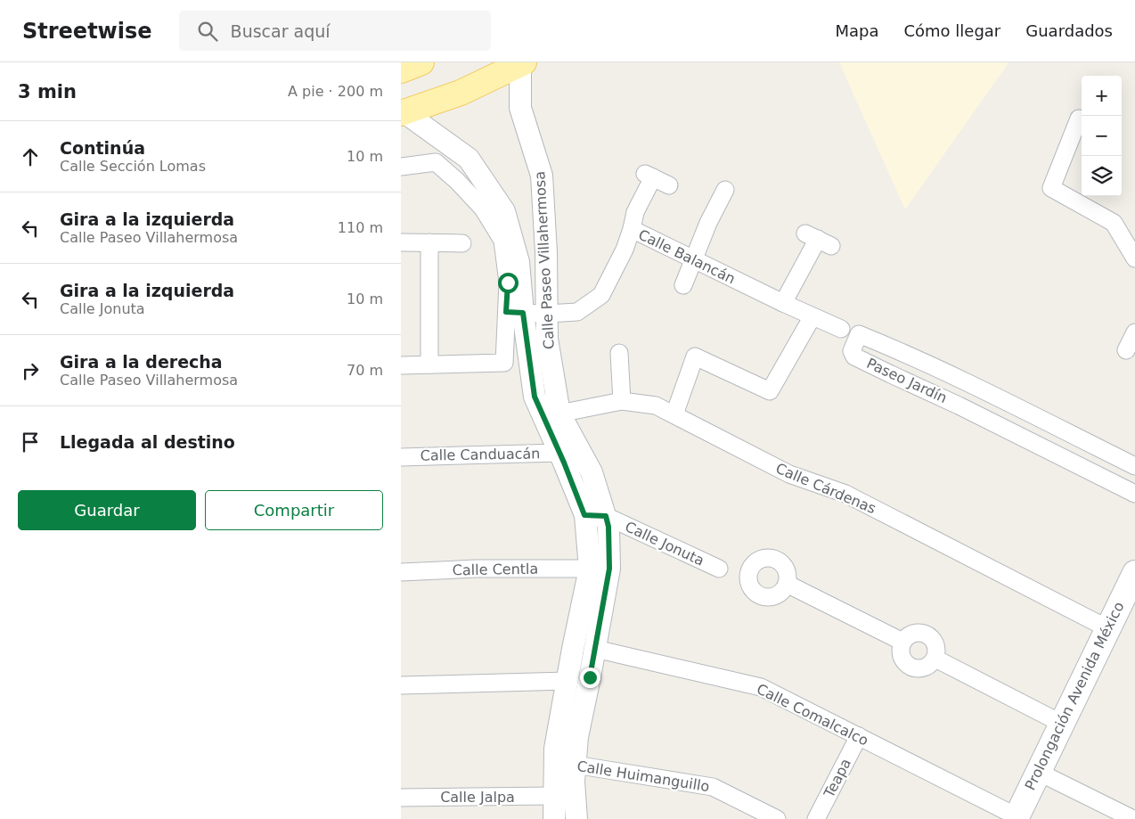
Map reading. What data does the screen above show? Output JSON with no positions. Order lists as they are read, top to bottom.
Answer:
{
  "streets": {
    "main road": ["Prolongación Avenida México"],
    "street": [
      "Calle Balancán",
      "Calle Paseo Villahermosa",
      "Paseo Jardín",
      "Calle Canduacán",
      "Calle Cárdenas",
      "Calle Jonuta",
      "Calle Centla",
      "Calle Comalcalco",
      "Calle Huimanguillo",
      "Teapa",
      "Calle Jalpa"
    ]
  },
  "crossings": [
    ["Calle Balancán", "Calle Paseo Villahermosa"],
    ["Calle Paseo Villahermosa", "Calle Canduacán"],
    ["Calle Paseo Villahermosa", "Calle Cárdenas"],
    ["Calle Paseo Villahermosa", "Calle Jonuta"],
    ["Calle Paseo Villahermosa", "Calle Centla"],
    ["Calle Paseo Villahermosa", "Calle Comalcalco"],
    ["Calle Paseo Villahermosa", "Calle Huimanguillo"],
    ["Calle Paseo Villahermosa", "Calle Jalpa"],
    ["Calle Cárdenas", "Prolongación Avenida México"],
    ["Prolongación Avenida México", "Calle Comalcalco"],
    ["Calle Comalcalco", "Teapa"]
  ],
  "page": {
    "header": "Streetwise",
    "search": "Buscar aquí",
    "nav": ["Mapa", "Cómo llegar", "Guardados"],
    "heading": ["3 min", "A pie · 200 m"],
    "map_buttons": ["+", "−"],
    "list": [
      ["Continúa", "Calle Sección Lomas", "10 m"],
      ["Gira a la izquierda", "Calle Paseo Villahermosa", "110 m"],
      ["Gira a la izquierda", "Calle Jonuta", "10 m"],
      ["Gira a la derecha", "Calle Paseo Villahermosa", "70 m"],
      "Llegada al destino"
    ],
    "buttons": ["Guardar", "Compartir"]
  }
}
